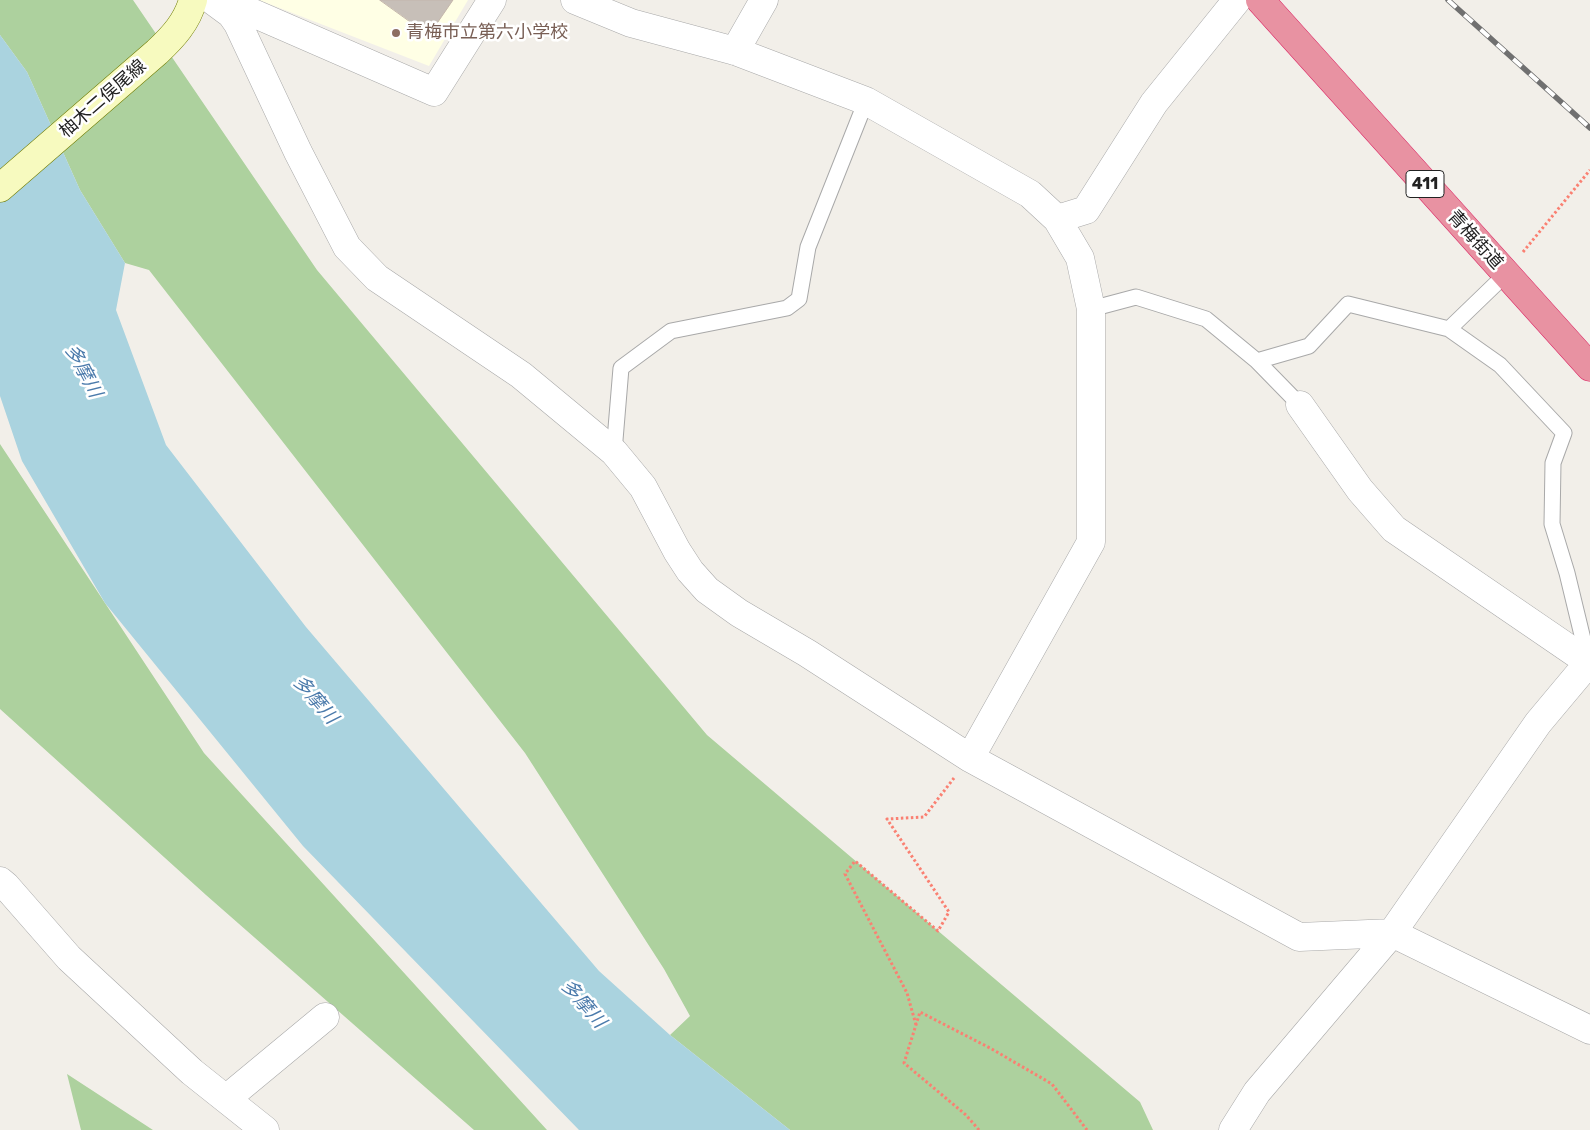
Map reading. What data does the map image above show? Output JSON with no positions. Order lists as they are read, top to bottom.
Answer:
{
  "streets": {
    "highway": ["411", "青梅街道"],
    "main road": ["柚木二俣尾線"]
  },
  "water": ["多摩川"],
  "places": ["青梅市立第六小学校"]
}
